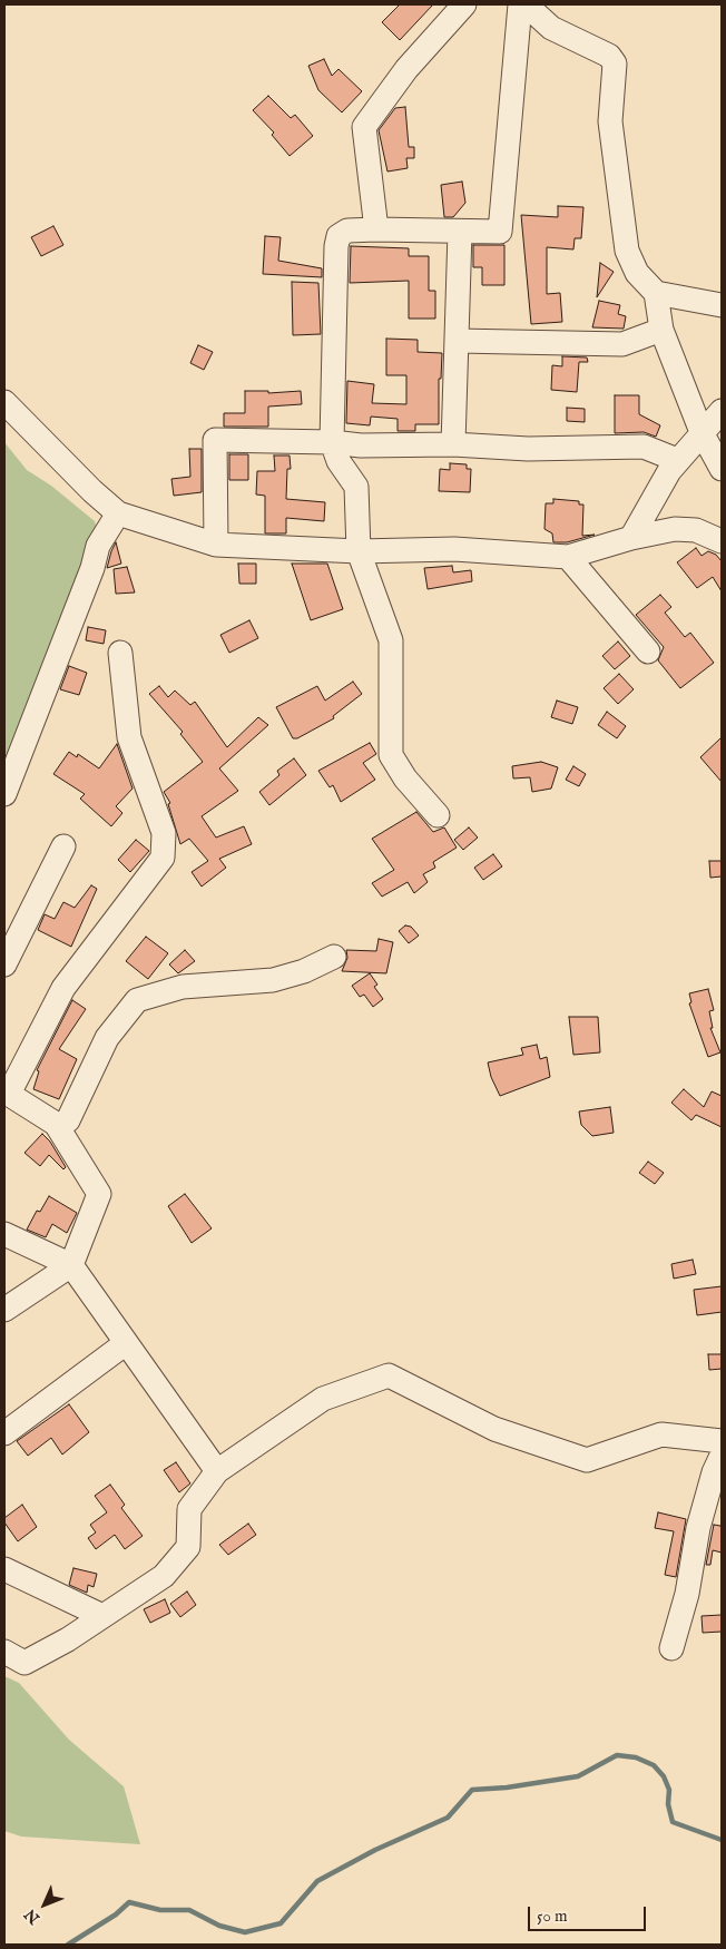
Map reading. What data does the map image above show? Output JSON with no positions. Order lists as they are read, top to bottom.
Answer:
{
  "scale_bar": "50 m",
  "north": "bottom left"
}
